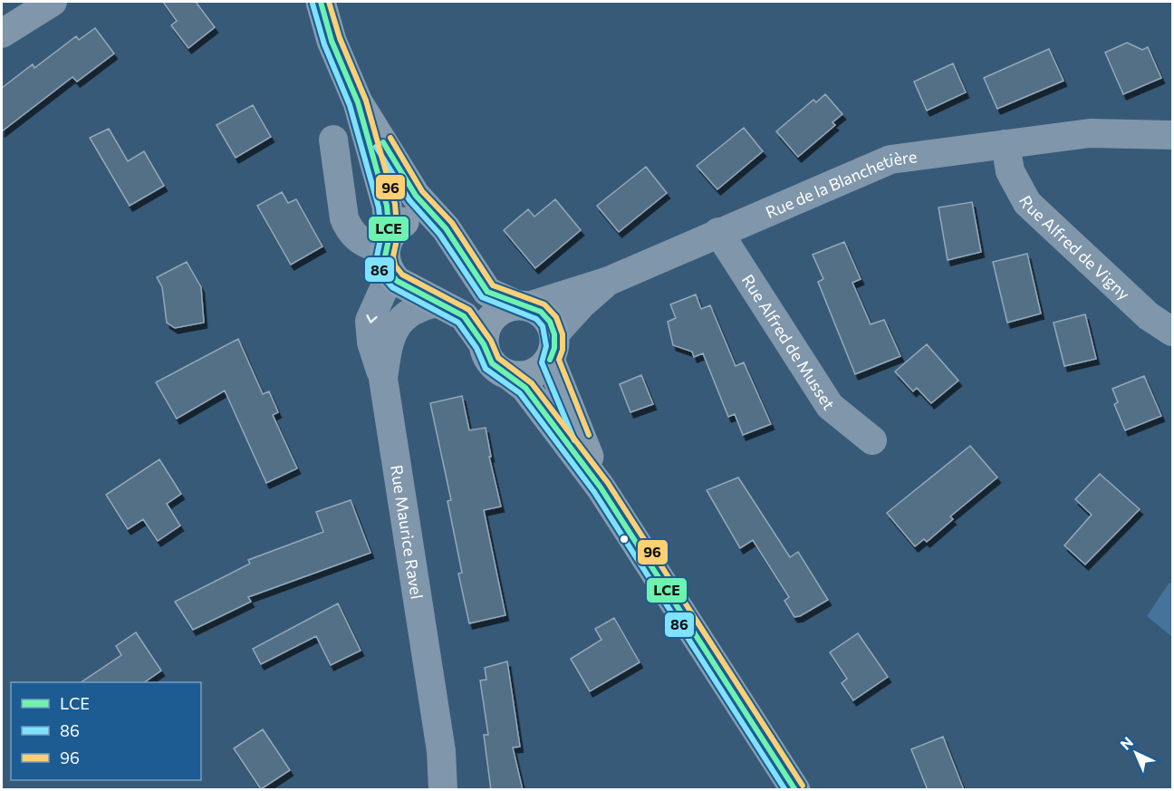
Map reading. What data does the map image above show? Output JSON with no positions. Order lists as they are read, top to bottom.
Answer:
{
  "streets": {
    "street": [
      "Rue de la Blanchetière",
      "Rue Alfred de Vigny",
      "Rue Alfred de Musset",
      "Rue Maurice Ravel"
    ]
  },
  "crossings": [
    ["Rue de la Blanchetière", "Rue Alfred de Vigny"],
    ["Rue de la Blanchetière", "Rue Alfred de Musset"]
  ],
  "lines": ["transit line LCE", "transit line 96", "transit line 86"],
  "legend": ["LCE", "86", "96"],
  "north": "top left"
}
